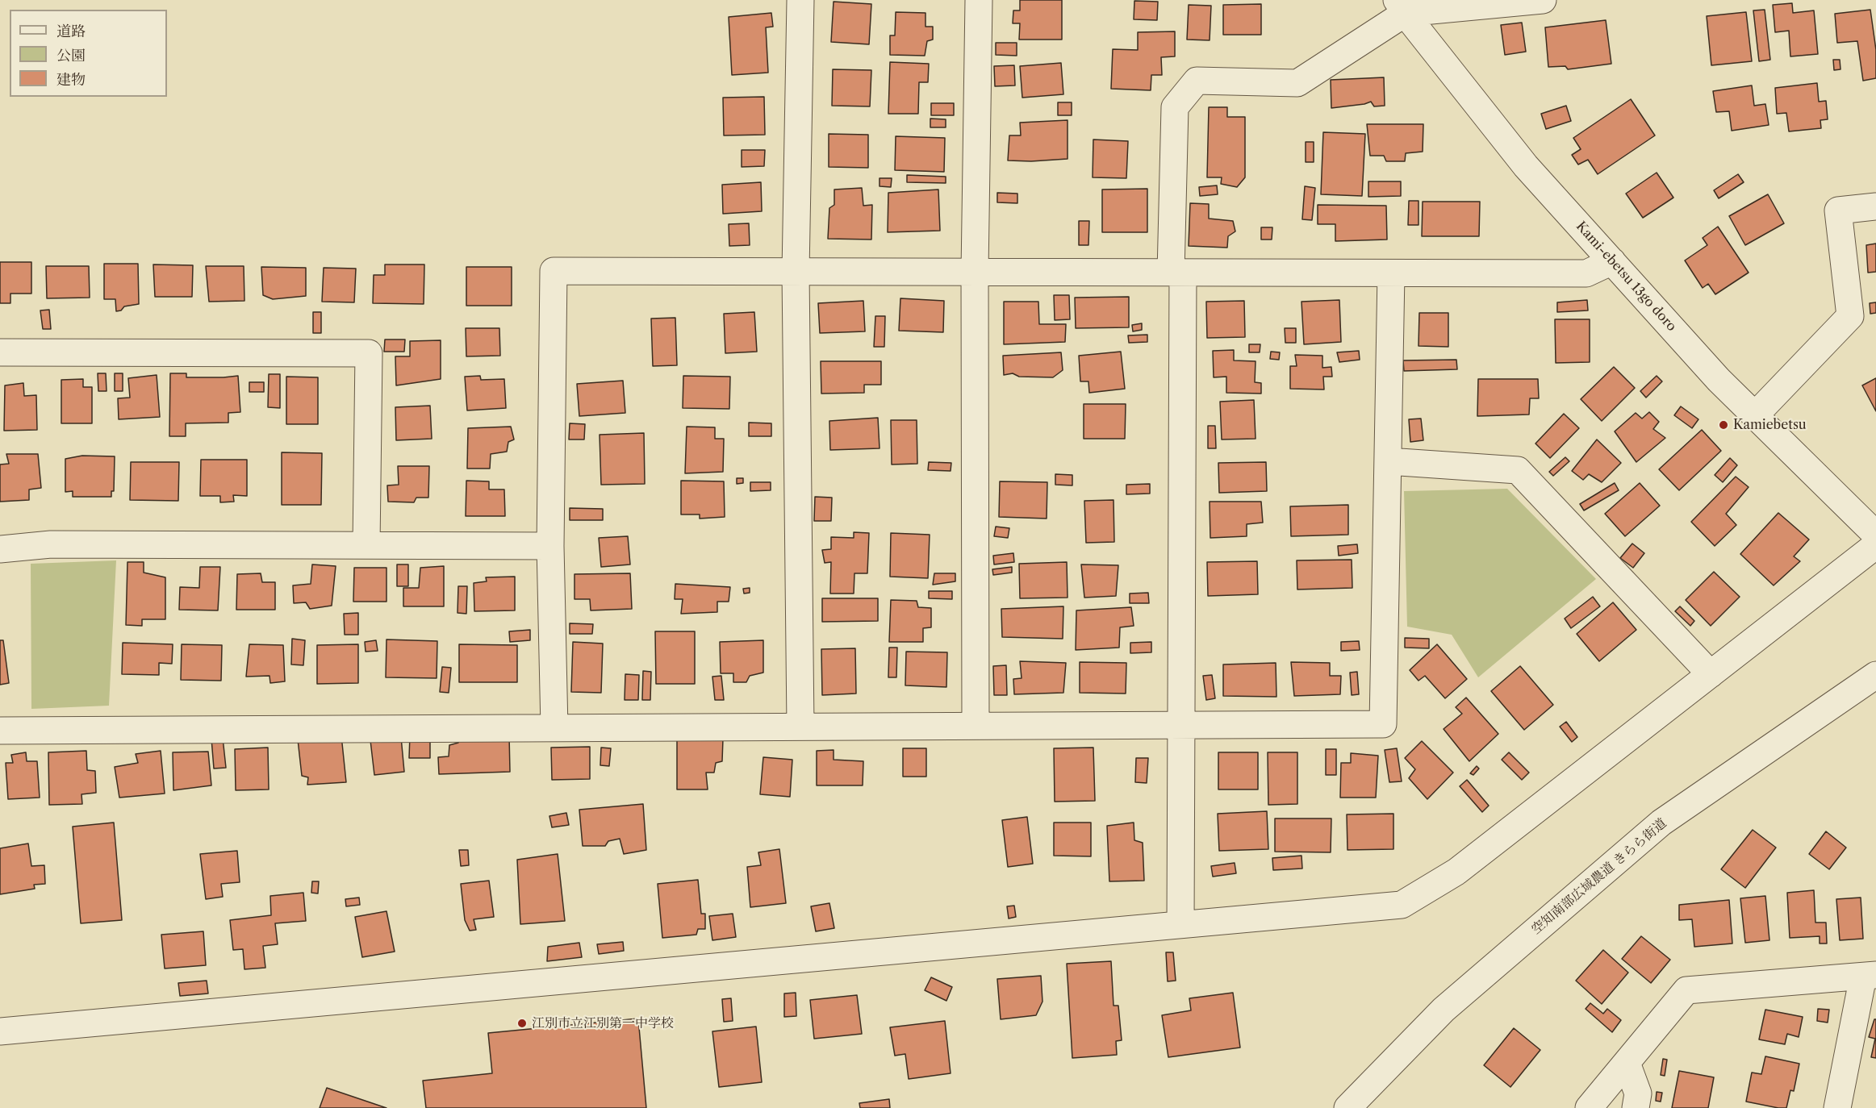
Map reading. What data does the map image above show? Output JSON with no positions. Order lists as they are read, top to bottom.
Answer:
{
  "streets": {
    "street": ["Kami-ebetsu 13go doro", "空知南部広域農道 きらら街道"]
  },
  "places": ["Kamiebetsu", "江別市立江別第一中学校"],
  "legend": ["道路", "公園", "建物"]
}
